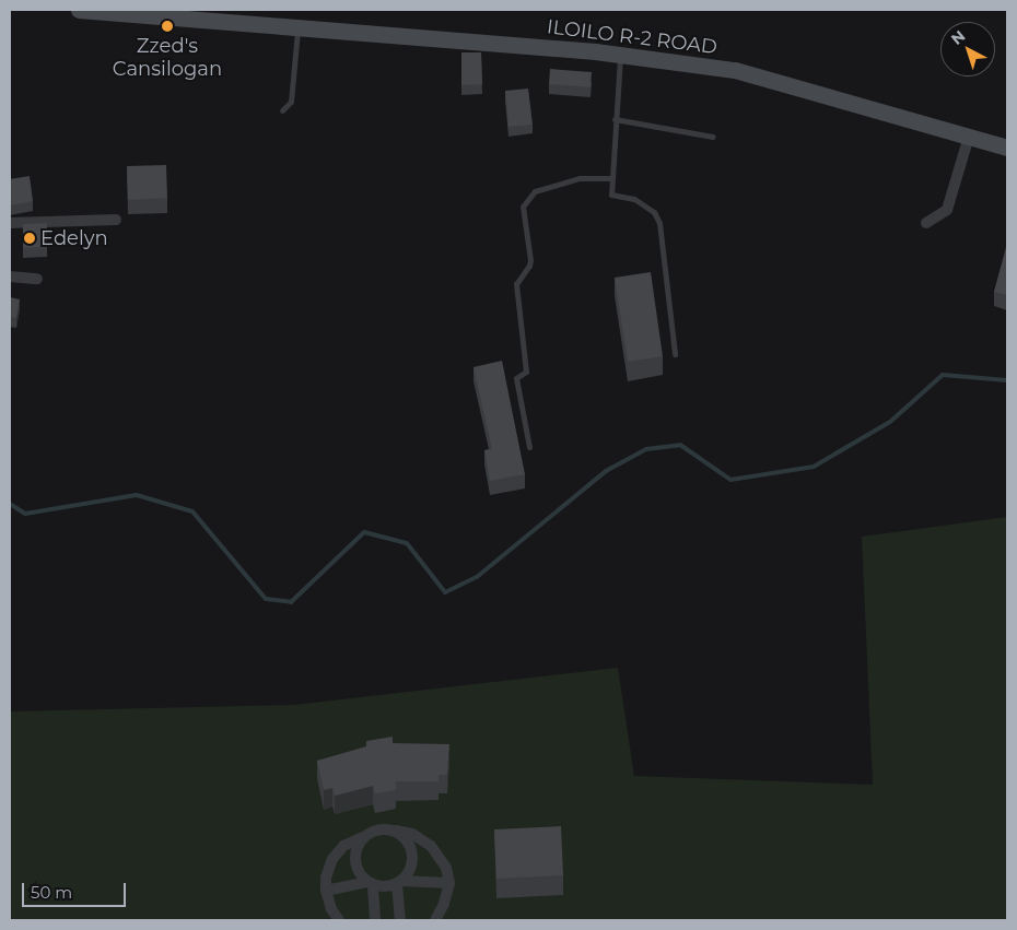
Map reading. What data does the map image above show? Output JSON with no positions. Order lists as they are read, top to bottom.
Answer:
{
  "streets": {
    "main road": ["ILOILO R-2 ROAD"]
  },
  "places": ["Zzed's Cansilogan", "Edelyn"],
  "scale_bar": "50 m",
  "north": "top left"
}
